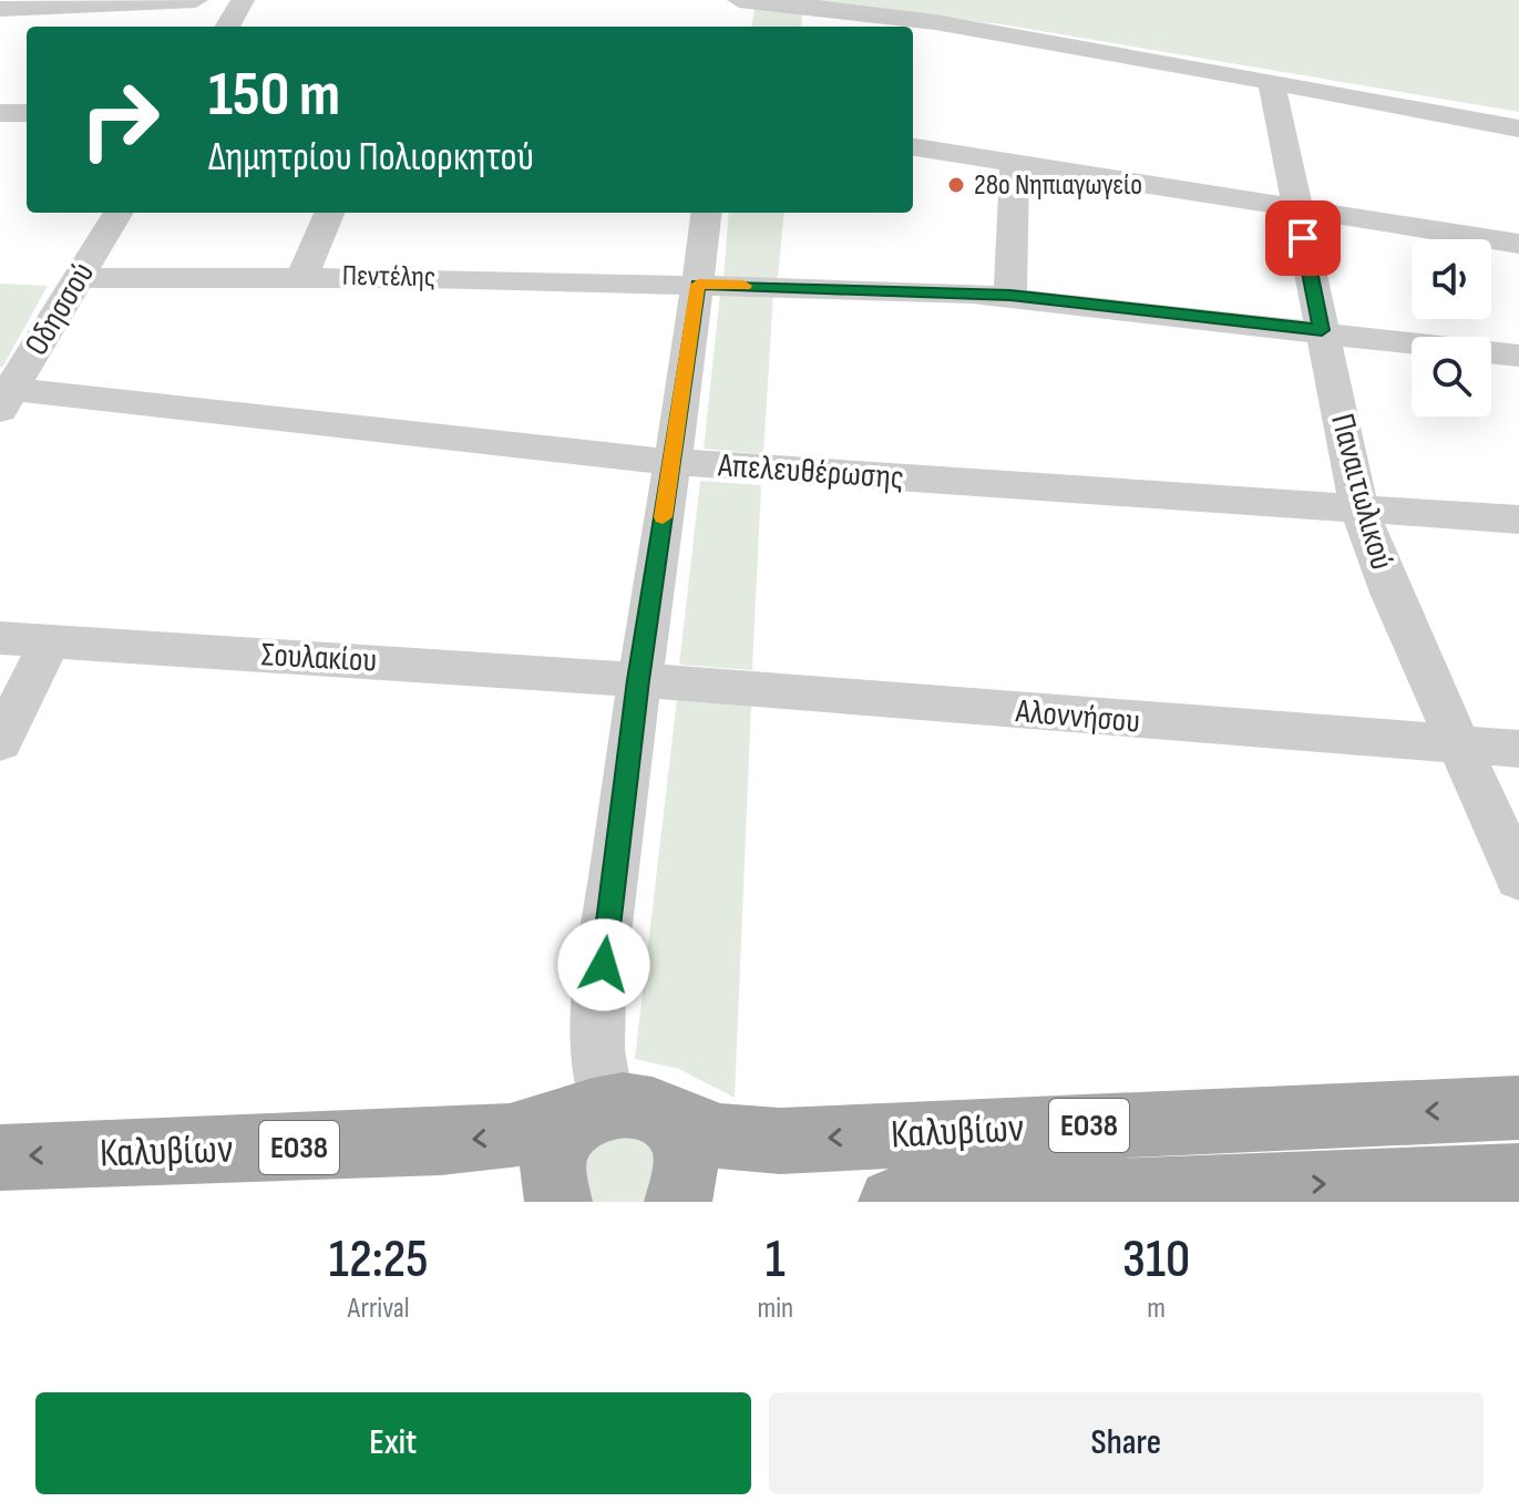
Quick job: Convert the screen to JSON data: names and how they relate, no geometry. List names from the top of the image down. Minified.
{"streets":{"main road":["ΕΟ38","Καλυβίων"],"street":["Πεντέλης","Οδησσού","Απελευθέρωσης","Παναιτωλικού","Σουλακίου","Αλοννήσου"]},"crossings":[["Πεντέλης","Οδησσού"],["Πεντέλης","Παναιτωλικού"],["Οδησσού","Απελευθέρωσης"],["Απελευθέρωσης","Παναιτωλικού"],["Παναιτωλικού","Αλοννήσου"],["Σουλακίου","Αλοννήσου"]],"places":["28ο Νηπιαγωγείο"],"page":{"turn":["150 m","Δημητρίου Πολιορκητού"],"eta":["12:25","Arrival","1","min","310","m"],"buttons":["Exit","Share"]}}
